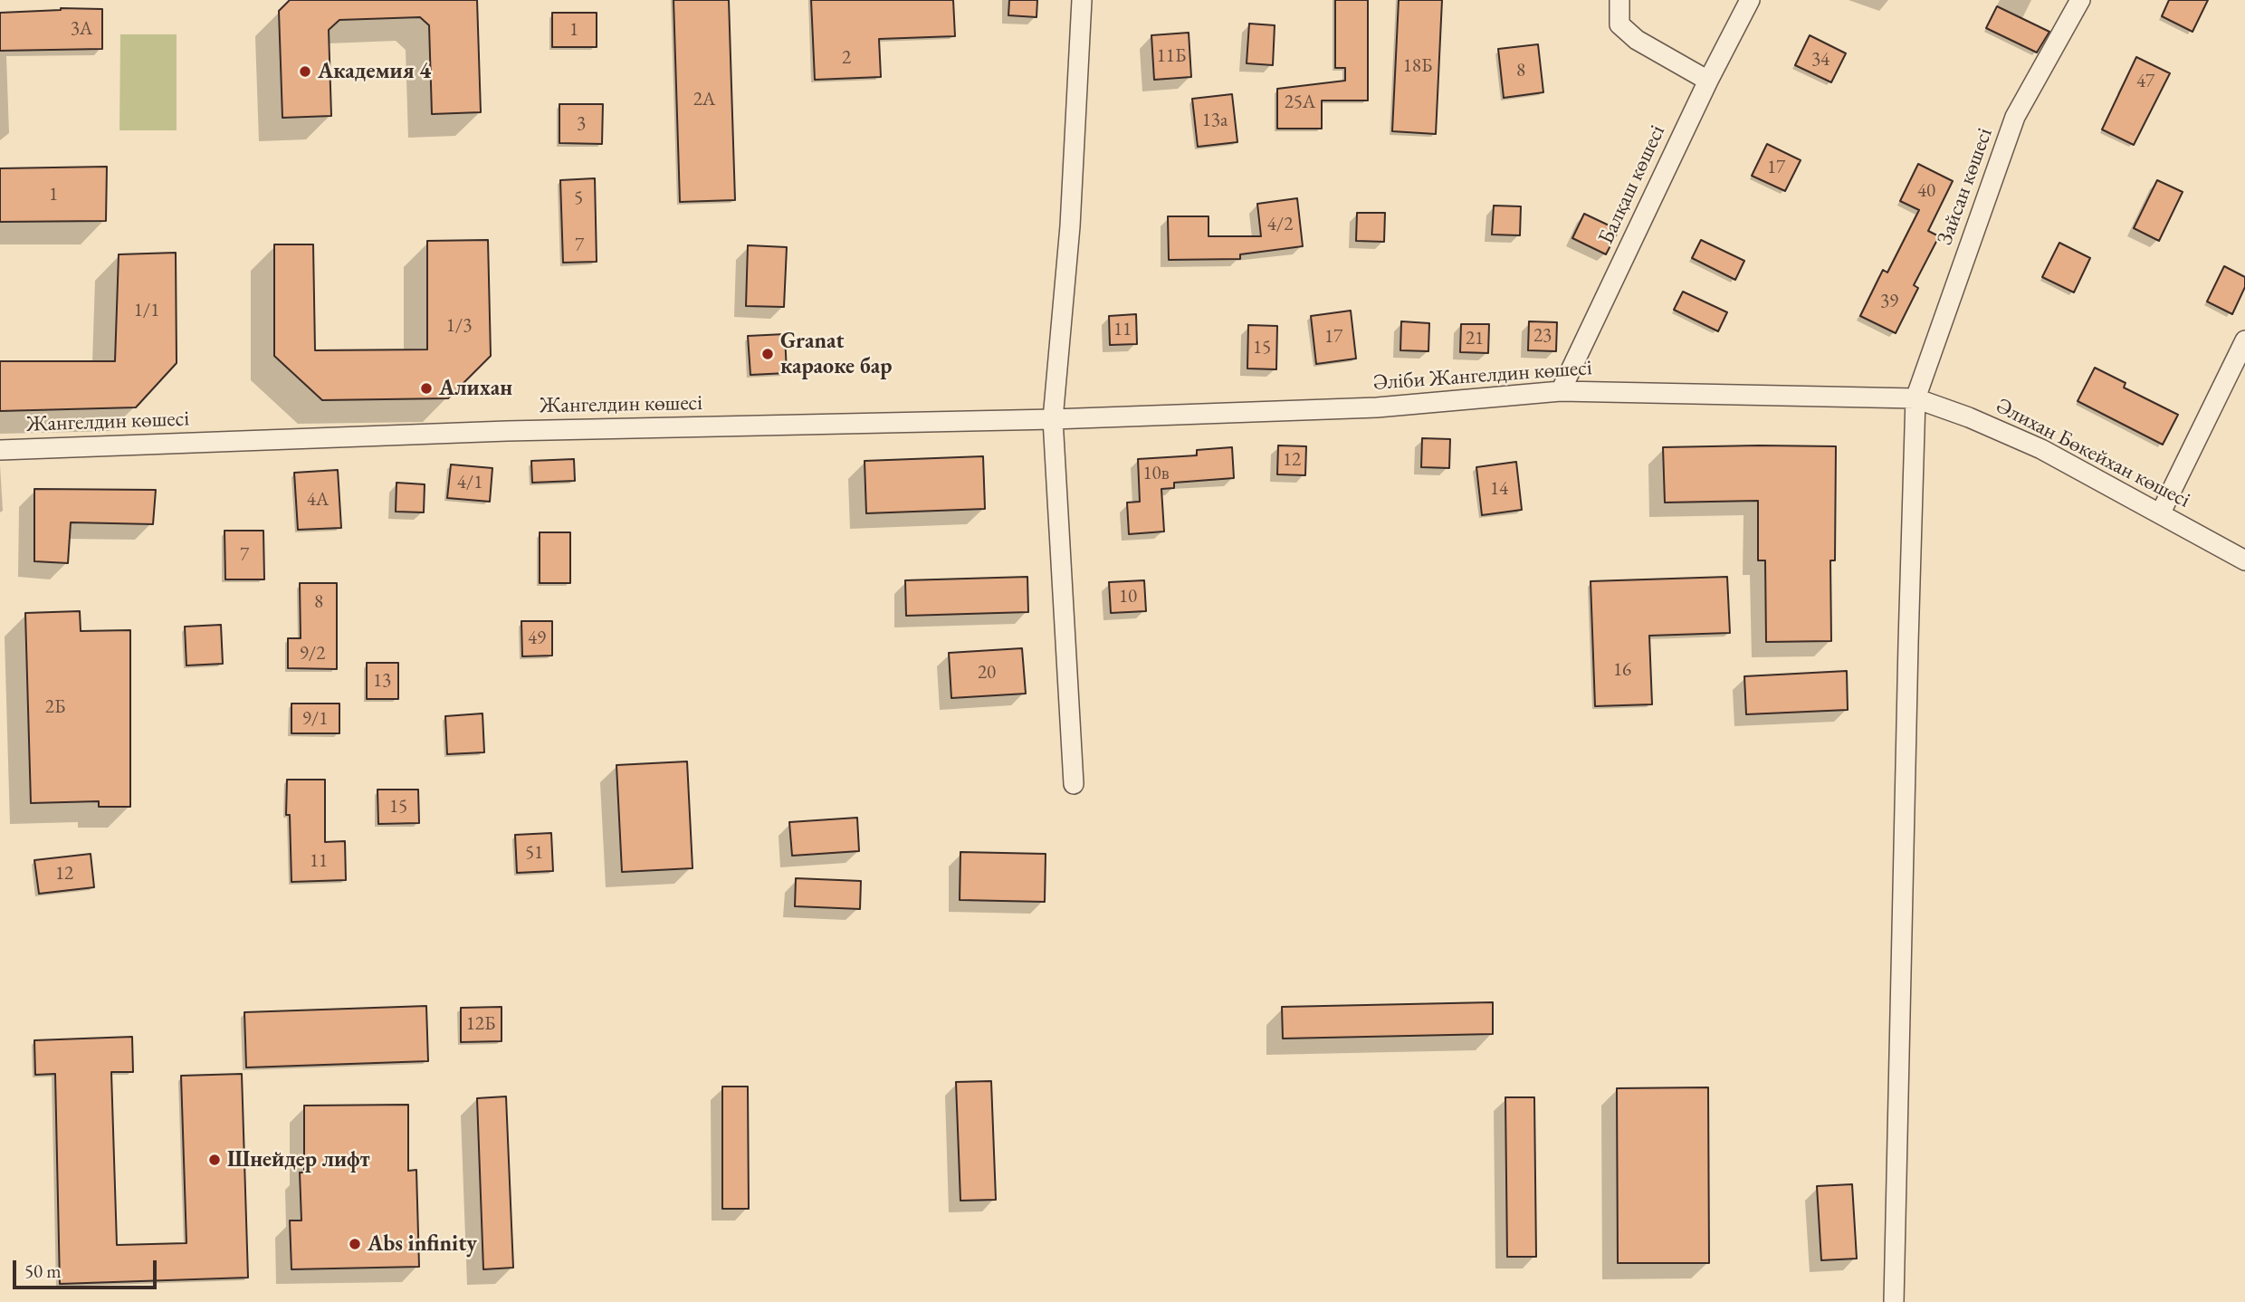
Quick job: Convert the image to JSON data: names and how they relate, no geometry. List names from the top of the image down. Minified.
{"streets":{"street":["Балқаш көшесі","Зайсан көшесі","Әліби Жангелдин көшесі","Жангелдин көшесі","Әлихан Бөкейхан көшесі"]},"crossings":[["Балқаш көшесі","Әліби Жангелдин көшесі"],["Зайсан көшесі","Әліби Жангелдин көшесі"],["Зайсан көшесі","Әлихан Бөкейхан көшесі"],["Әліби Жангелдин көшесі","Жангелдин көшесі"],["Әліби Жангелдин көшесі","Әлихан Бөкейхан көшесі"]],"places":["Академия 4","Granat караоке бар","Алихан","Шнейдер лифт","Abs infinity"],"house_numbers":["3А","1","11Б","2","34","18Б","8","47","2А","25А","13а","3","17","40","1","5","4/2","7","39","1/1","1/3","11","23","17","21","15","12","10в","4/1","14","4А","7","10","8","49","9/2","16","20","13","2Б","9/1","15","51","11","12","12Б"],"scale_bar":"50 m"}
